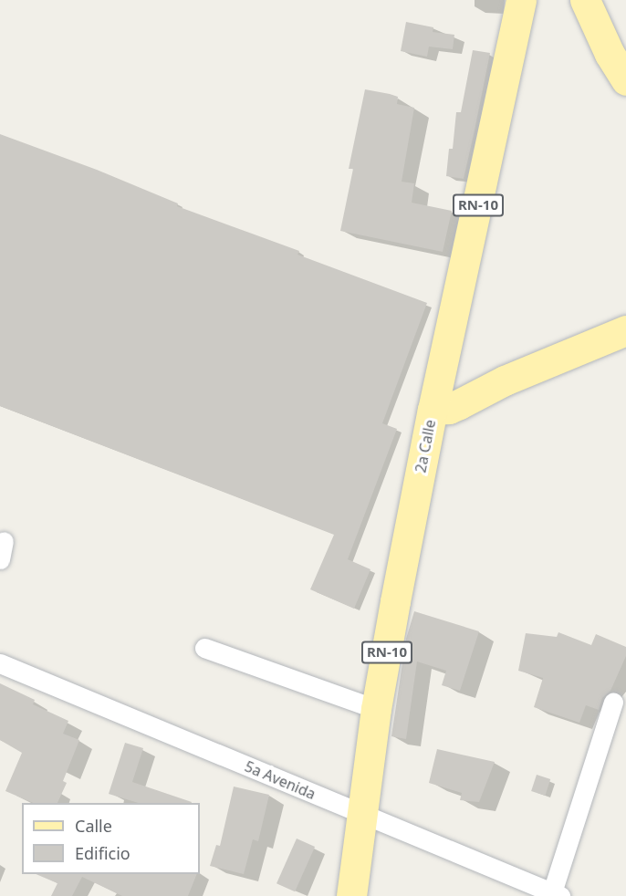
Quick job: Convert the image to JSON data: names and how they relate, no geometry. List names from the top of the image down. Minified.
{"streets":{"main road":["RN-10","2a Calle"],"street":["5a Avenida"]},"crossings":[["2a Calle","5a Avenida"]],"legend":["Calle","Edificio"]}
